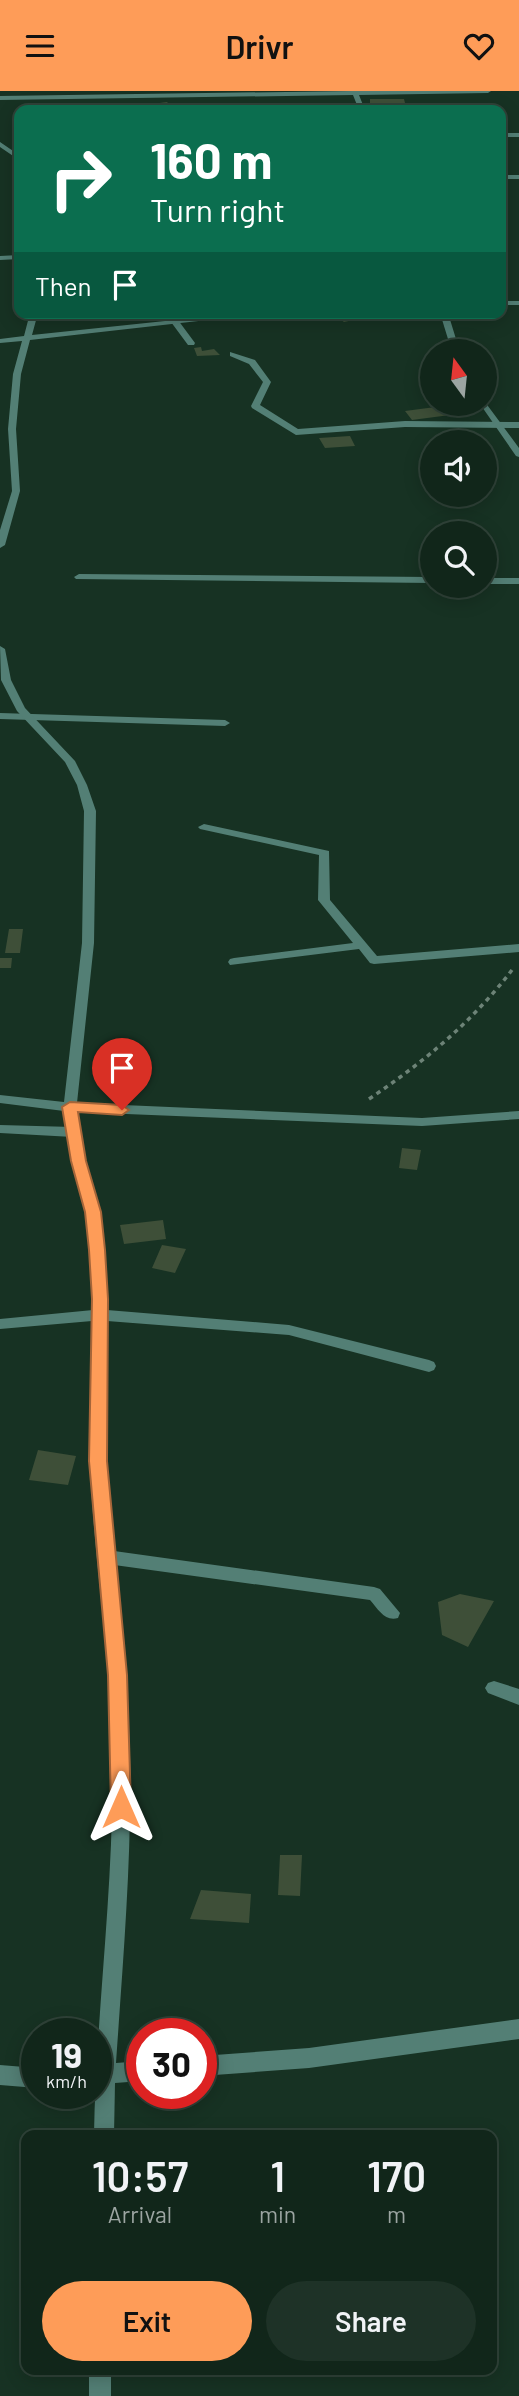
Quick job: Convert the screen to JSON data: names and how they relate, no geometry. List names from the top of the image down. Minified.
{"north":"top","page":{"header":"Drivr","turn":["160 m","Turn right"],"then":"Then","speed":"19 km/h","limit":"30","eta":["10:57","Arrival","1","min","170","m"],"buttons":["Exit","Share"]}}
